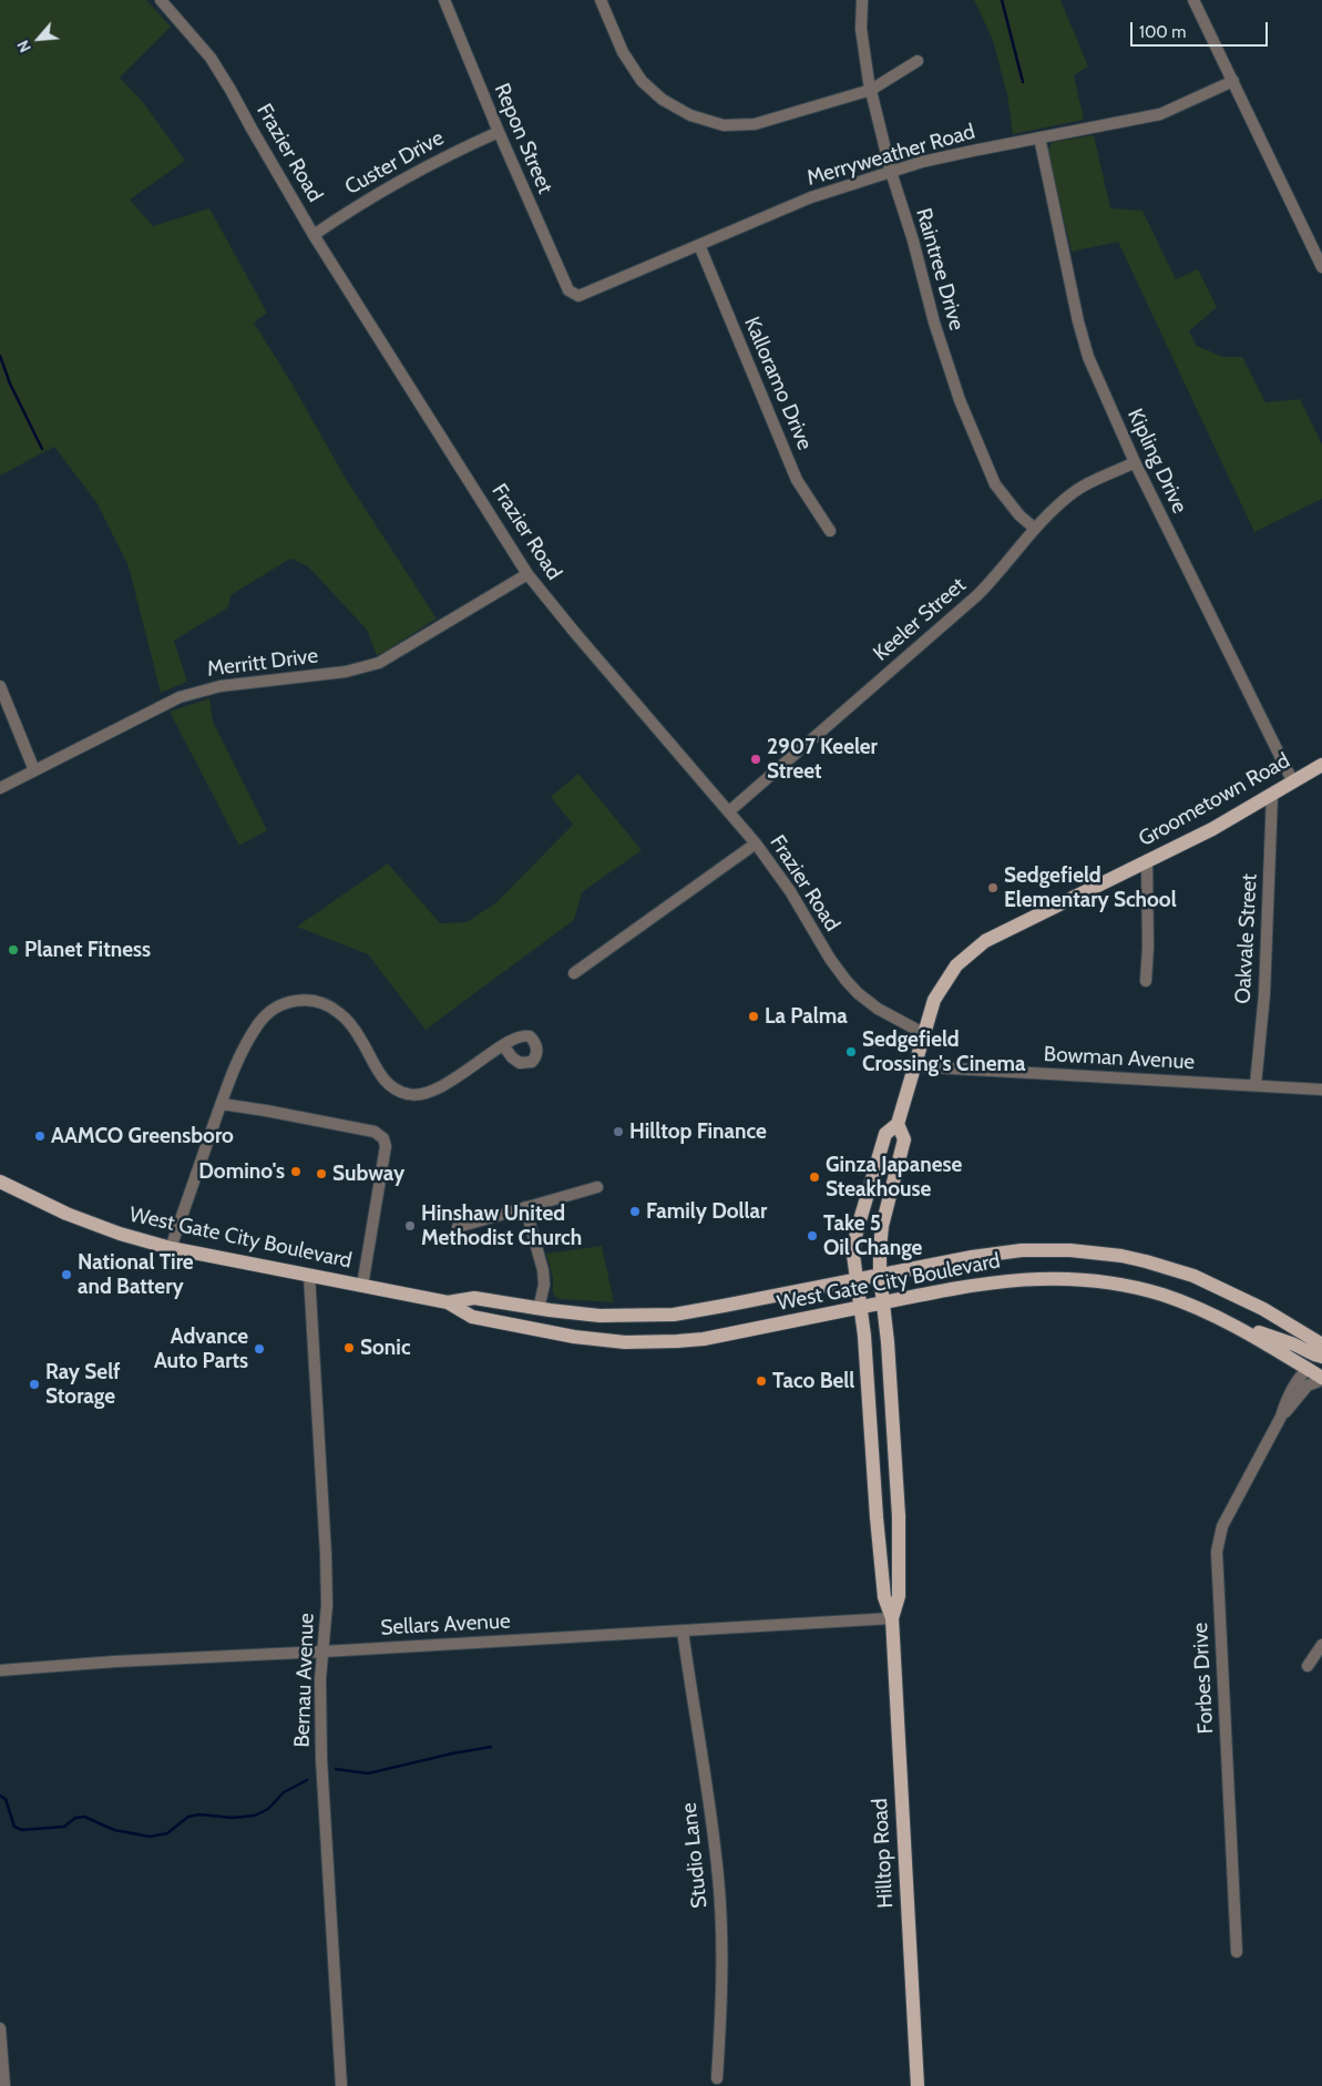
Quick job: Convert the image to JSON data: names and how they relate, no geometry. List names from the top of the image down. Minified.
{"streets":{"main road":["Groometown Road","West Gate City Boulevard","Hilltop Road"],"street":["Repon Street","Frazier Road","Merryweather Road","Custer Drive","Raintree Drive","Kalloramo Drive","Kipling Drive","Keeler Street","Merritt Drive","Oakvale Street","Bowman Avenue","Sellars Avenue","Forbes Drive","Bernau Avenue","Studio Lane"]},"crossings":[["Repon Street","Merryweather Road"],["Repon Street","Custer Drive"],["Frazier Road","Custer Drive"],["Frazier Road","Keeler Street"],["Frazier Road","Merritt Drive"],["Frazier Road","Groometown Road"],["Merryweather Road","Raintree Drive"],["Merryweather Road","Kalloramo Drive"],["Merryweather Road","Kipling Drive"],["Raintree Drive","Keeler Street"],["Kipling Drive","Keeler Street"],["Kipling Drive","Groometown Road"],["Groometown Road","Oakvale Street"],["Groometown Road","Bowman Avenue"],["Groometown Road","West Gate City Boulevard"],["Groometown Road","Hilltop Road"],["Oakvale Street","Bowman Avenue"],["West Gate City Boulevard","Forbes Drive"],["West Gate City Boulevard","Bernau Avenue"],["West Gate City Boulevard","Hilltop Road"],["Sellars Avenue","Bernau Avenue"],["Sellars Avenue","Hilltop Road"],["Sellars Avenue","Studio Lane"]],"places":["2907 Keeler Street","Sedgefield Elementary School","Planet Fitness","La Palma","Sedgefield Crossing's Cinema","Hilltop Finance","AAMCO Greensboro","Domino's","Subway","Ginza Japanese Steakhouse","Family Dollar","Hinshaw United Methodist Church","Take 5 Oil Change","National Tire and Battery","Sonic","Advance Auto Parts","Taco Bell","Ray Self Storage"],"scale_bar":"100 m","north":"bottom left"}
